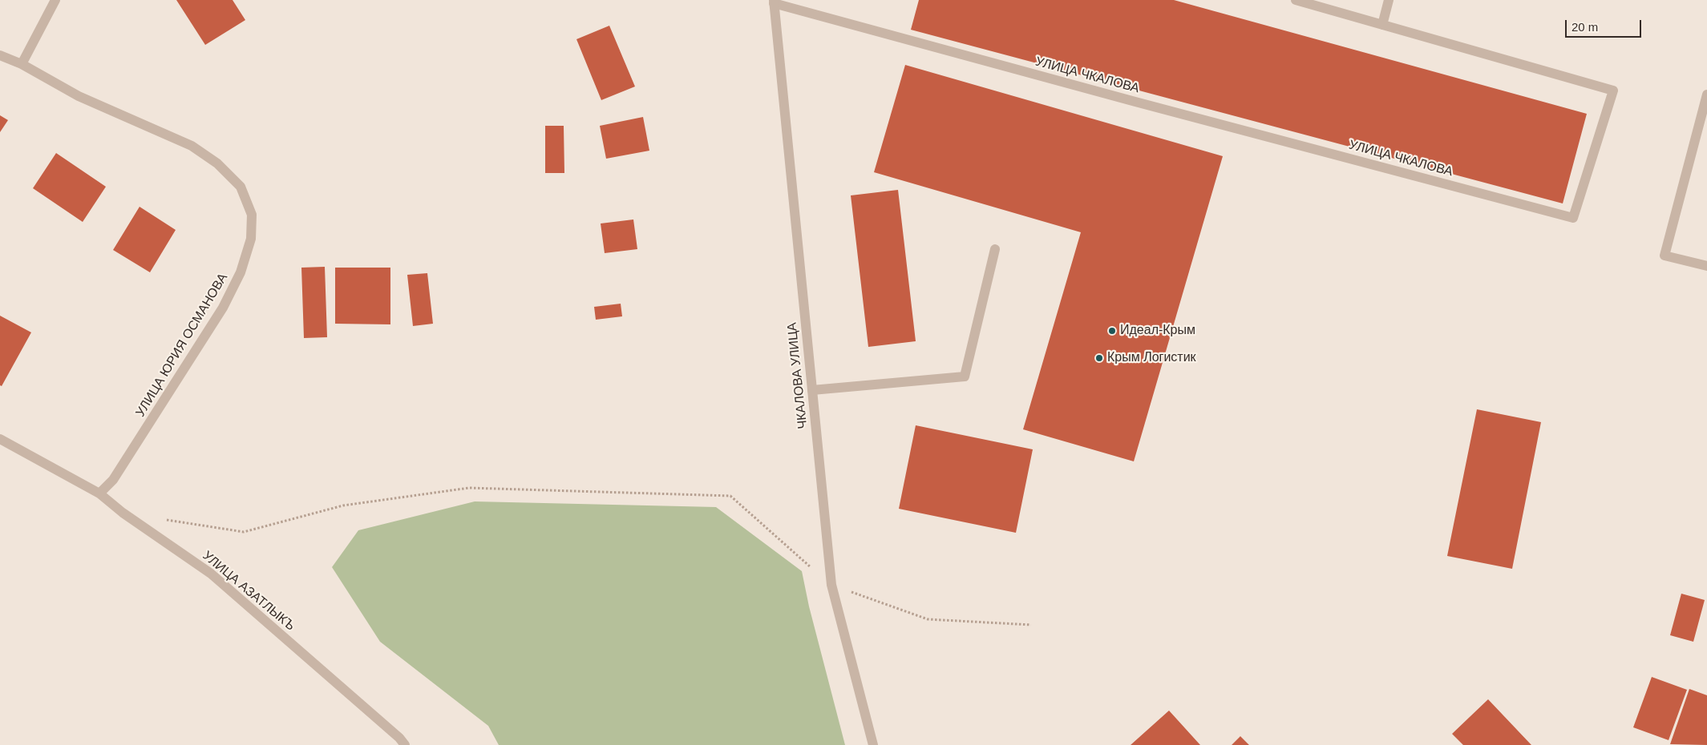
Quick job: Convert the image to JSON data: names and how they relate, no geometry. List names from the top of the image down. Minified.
{"streets":{"street":["УЛИЦА ЧКАЛОВА","УЛИЦА ЮРИЯ ОСМАНОВА","ЧКАЛОВА УЛИЦА","УЛИЦА АЗАТЛЫКЪ"]},"crossings":[["УЛИЦА ЧКАЛОВА","ЧКАЛОВА УЛИЦА"],["УЛИЦА ЮРИЯ ОСМАНОВА","УЛИЦА АЗАТЛЫКЪ"]],"places":["Идеал-Крым","Крым Логистик"],"scale_bar":"20 m"}
